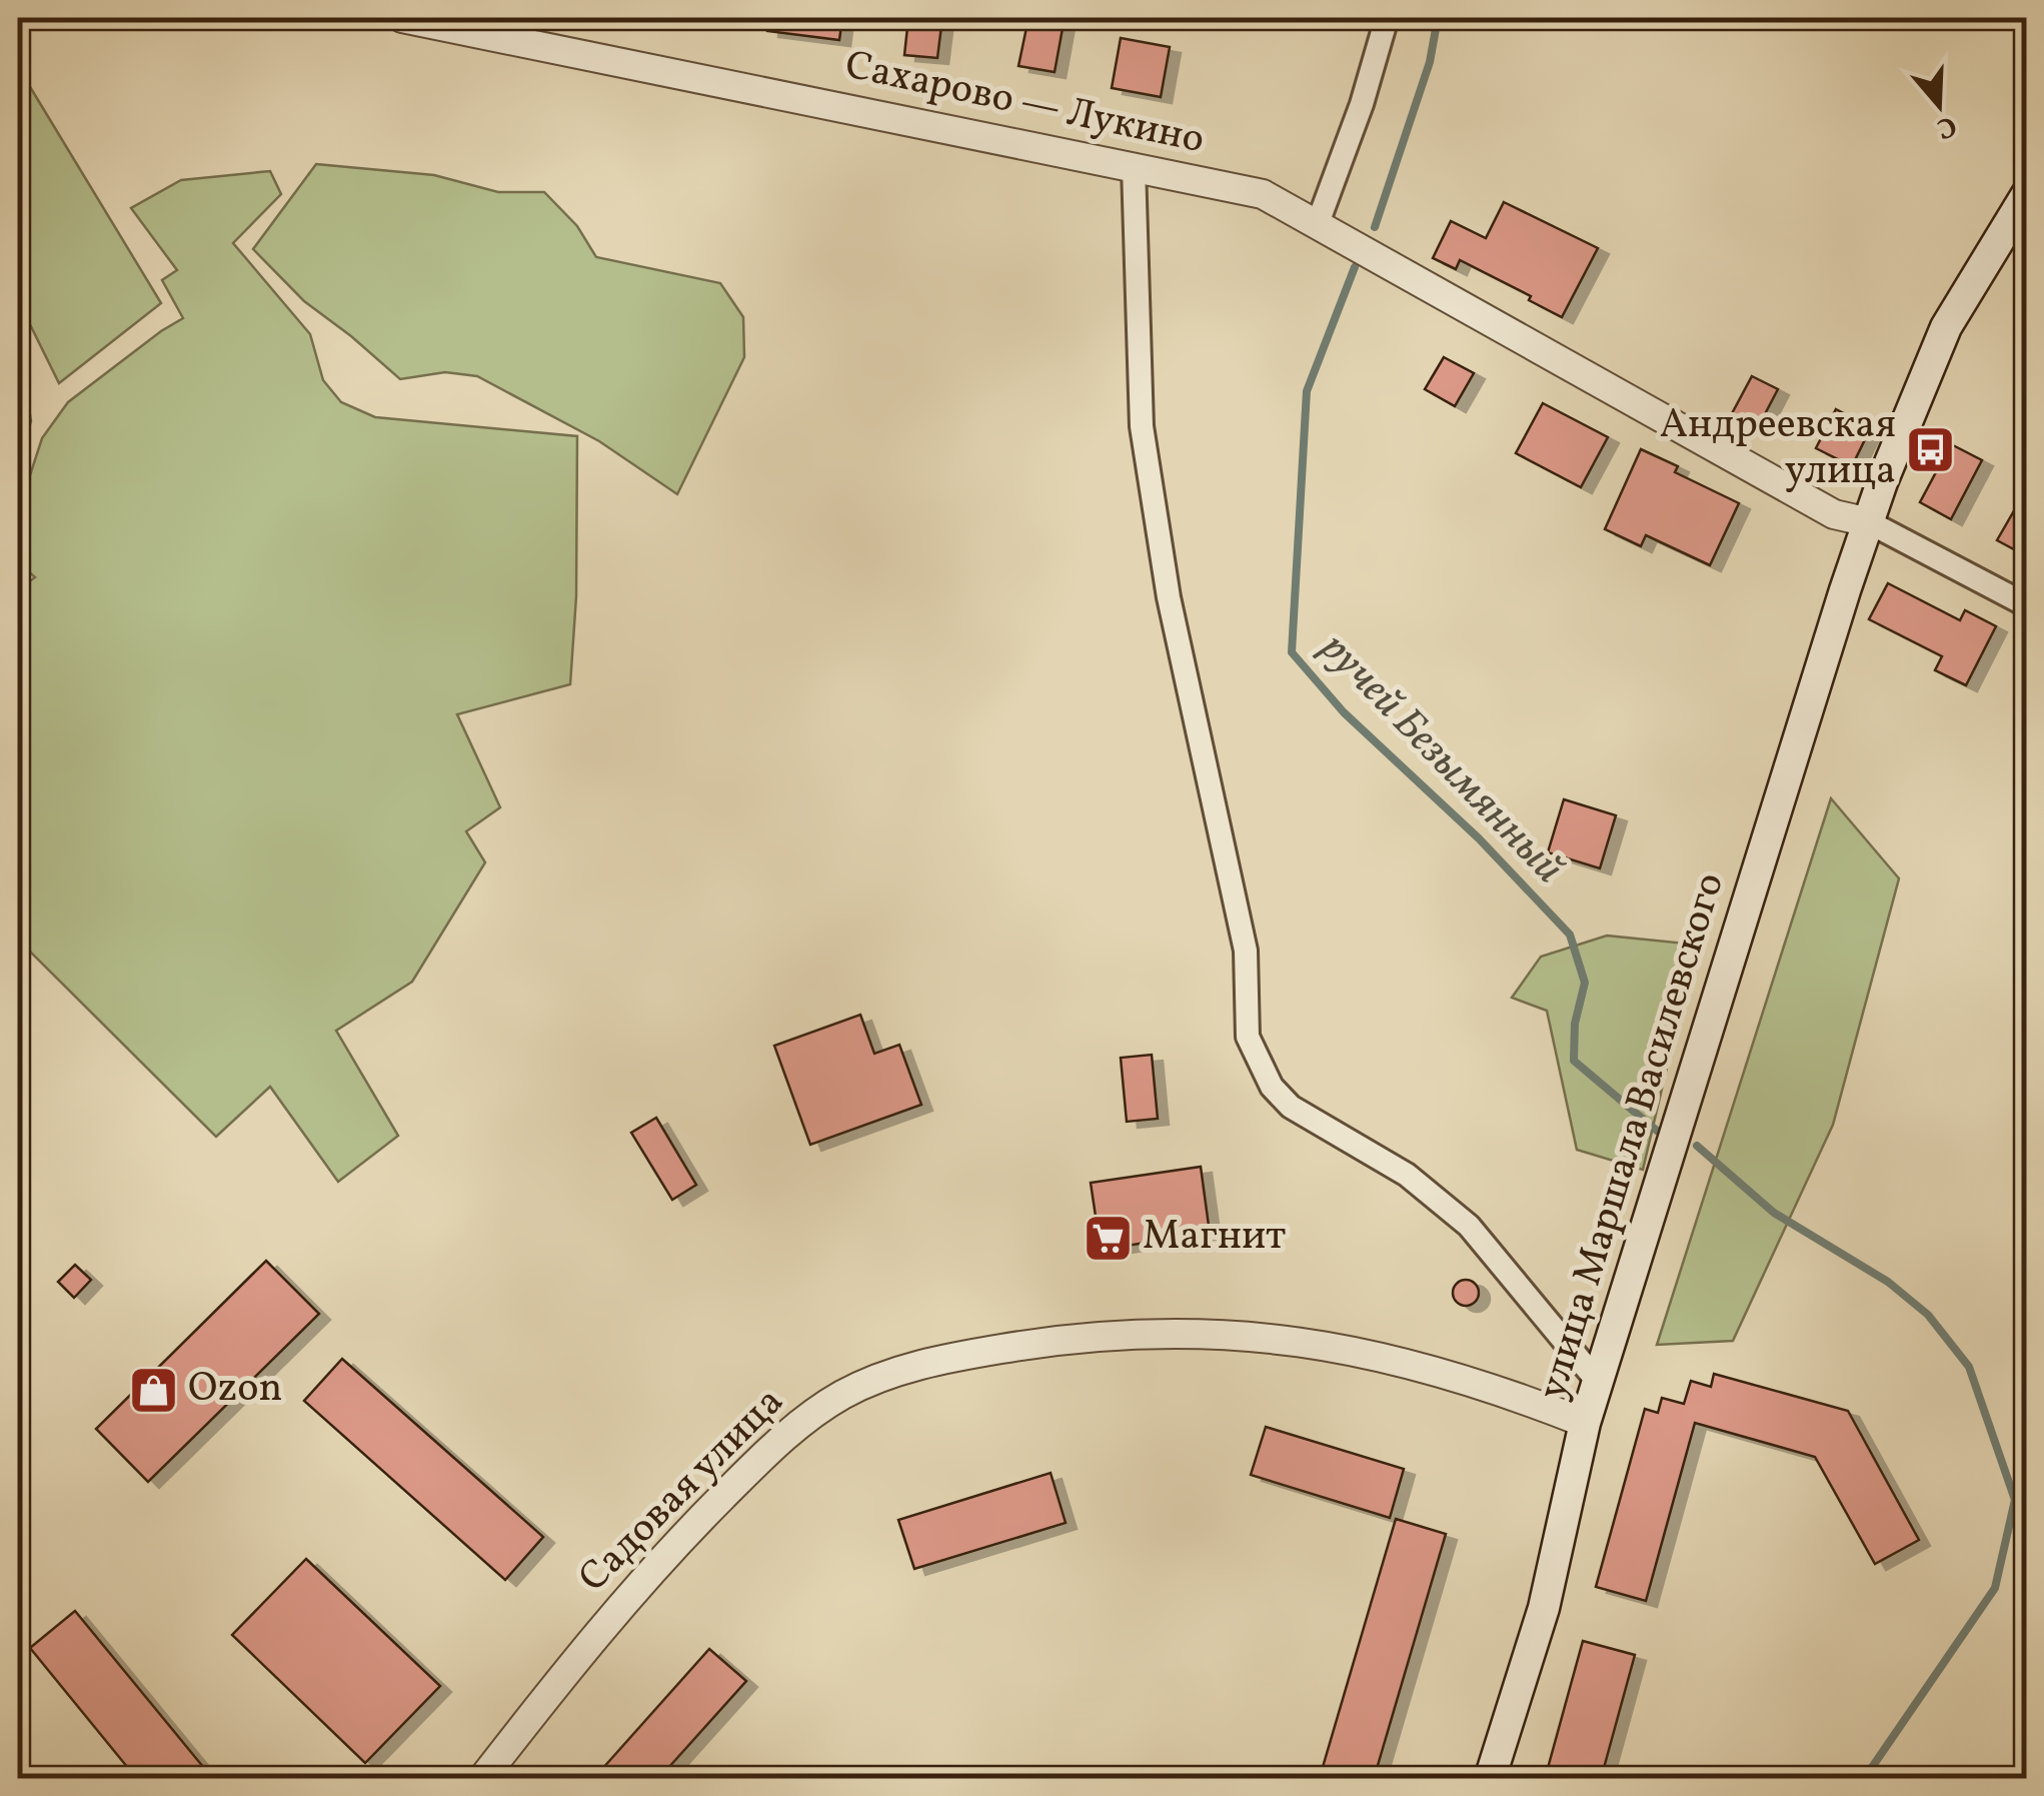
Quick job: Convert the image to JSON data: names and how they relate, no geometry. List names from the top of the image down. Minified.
{"streets":{"main road":["улица Маршала Василевского"],"street":["Сахарово — Лукино","Садовая улица"]},"crossings":[["Сахарово — Лукино","улица Маршала Василевского"],["улица Маршала Василевского","Садовая улица"]],"water":["ручей Безымянный"],"places":{"bus stop":["Андреевская улица"],"supermarket":["Магнит"],"shop":["Ozon"]},"north":"bottom"}
